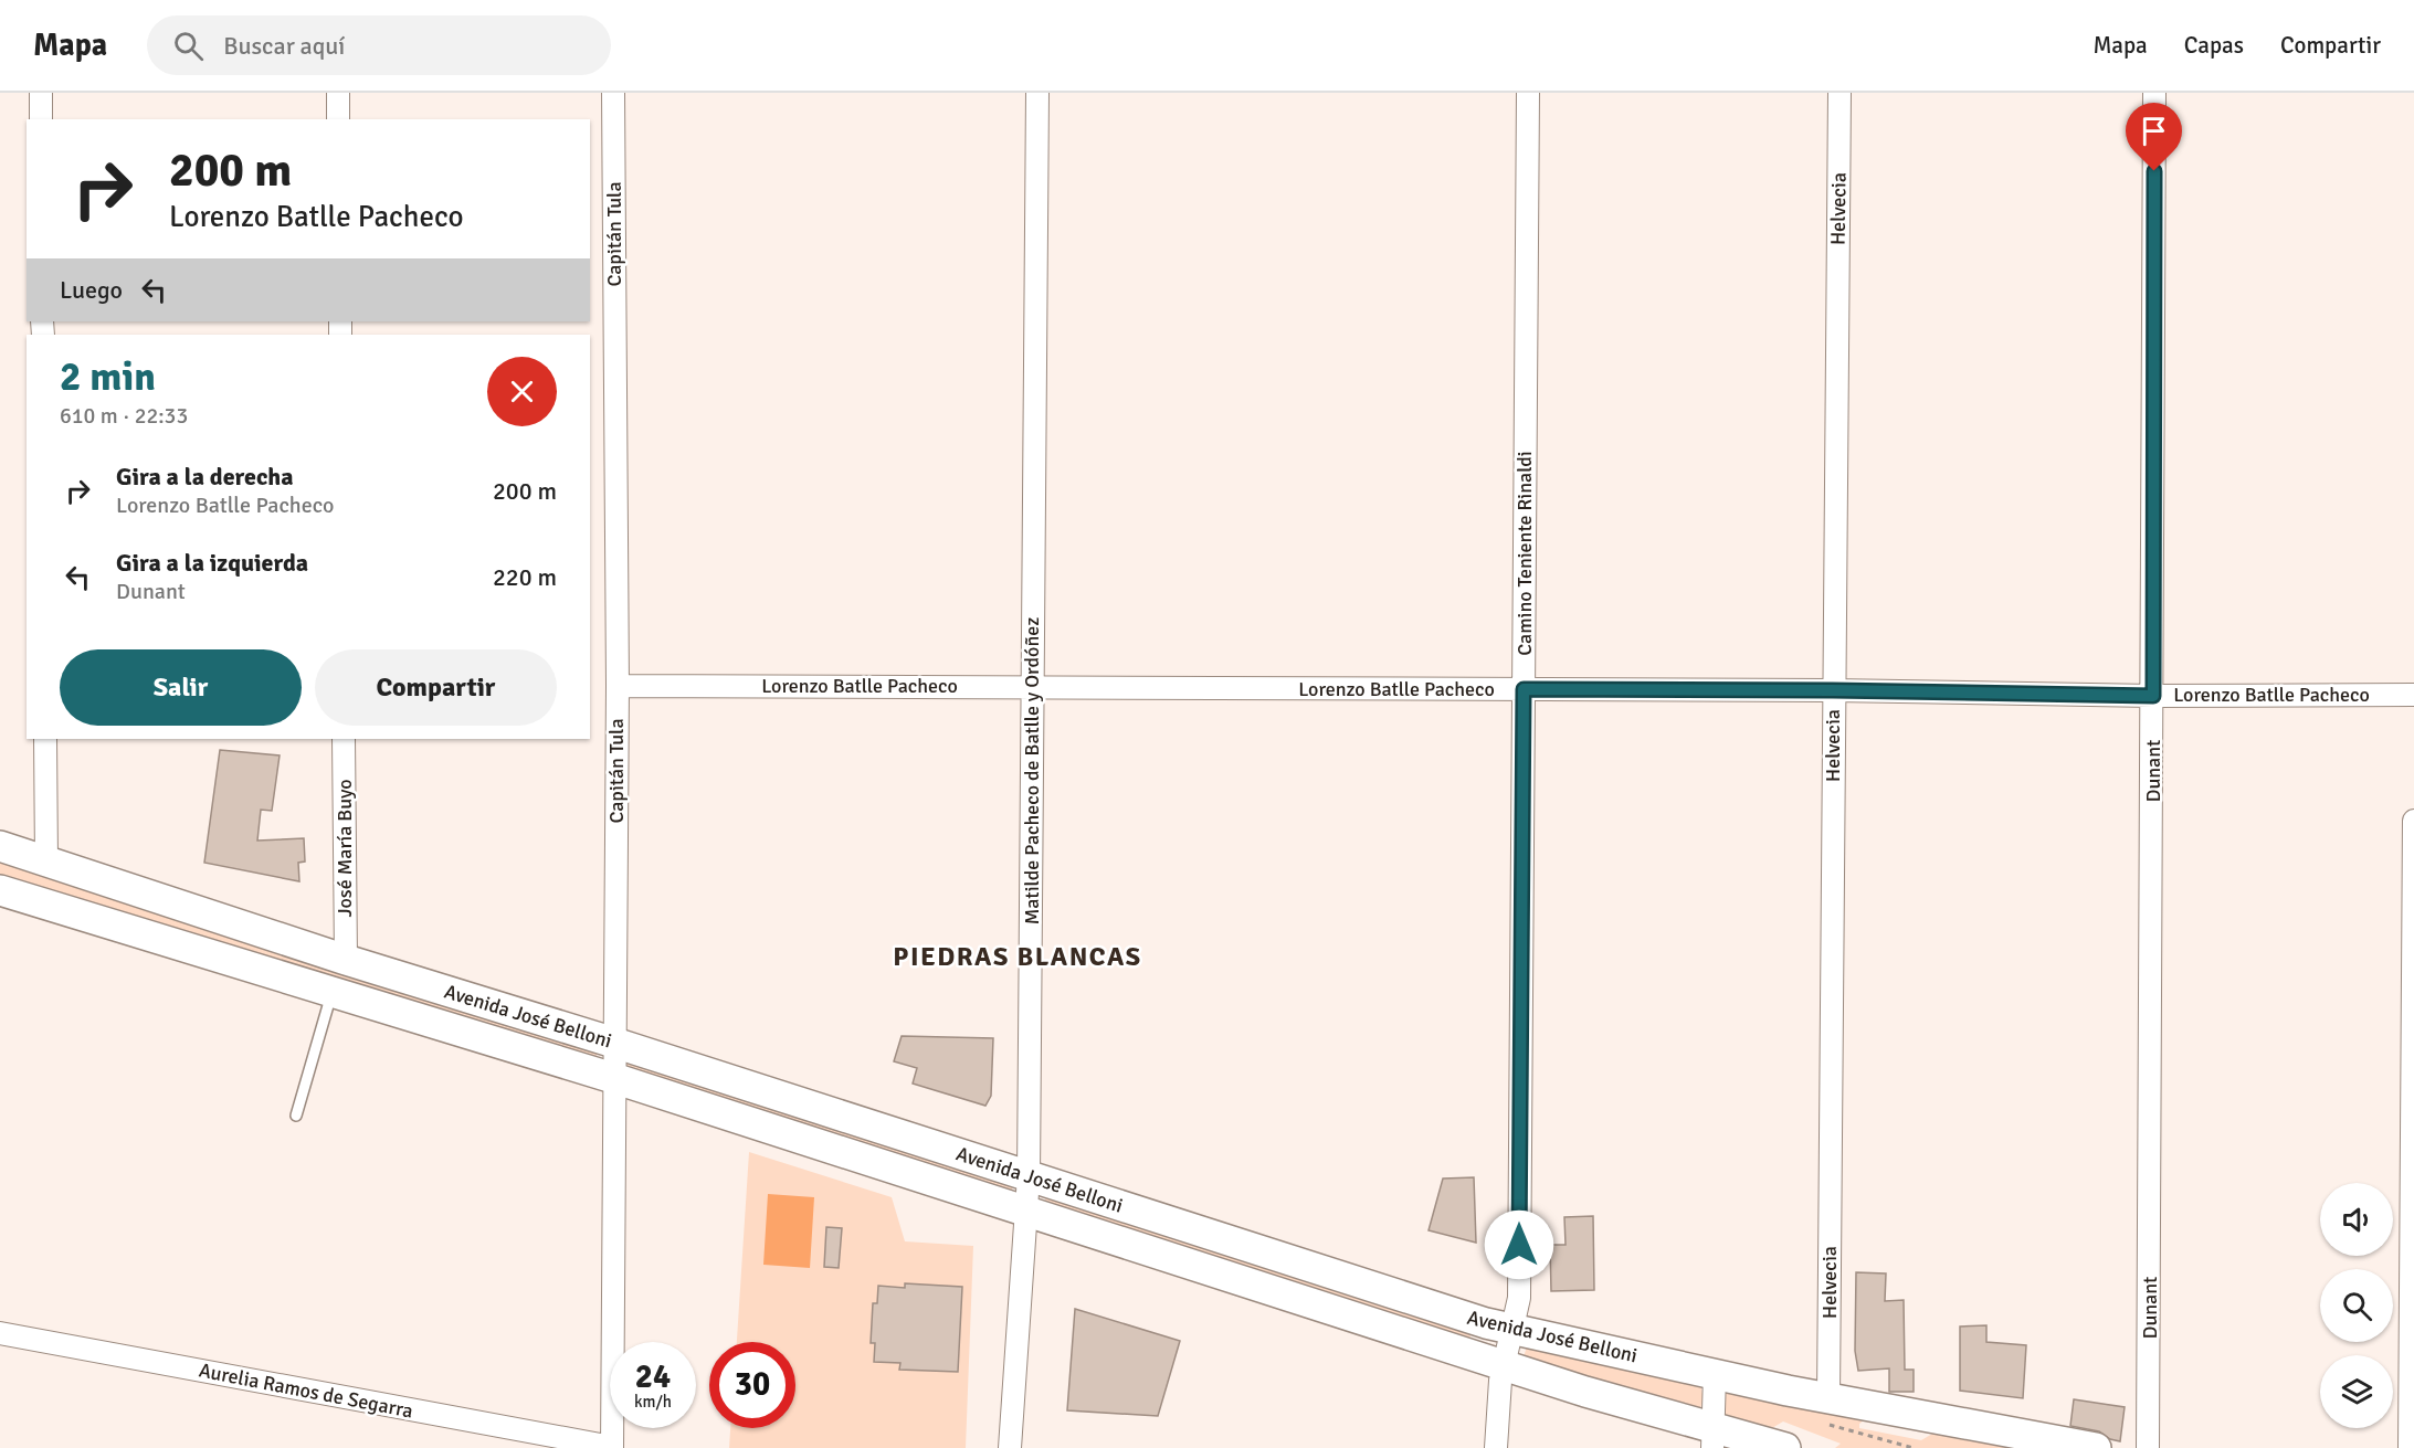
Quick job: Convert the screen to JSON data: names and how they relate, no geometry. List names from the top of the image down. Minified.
{"streets":{"main road":["Avenida José Belloni"],"street":["Helvecia","Capitán Tula","Camino Teniente Rinaldi","Lorenzo Batlle Pacheco","Matilde Pacheco de Batlle y Ordóñez","Dunant","José María Buyo","Aurelia Ramos de Segarra"]},"crossings":[["Helvecia","Lorenzo Batlle Pacheco"],["Helvecia","Avenida José Belloni"],["Capitán Tula","Lorenzo Batlle Pacheco"],["Capitán Tula","Avenida José Belloni"],["Capitán Tula","Aurelia Ramos de Segarra"],["Camino Teniente Rinaldi","Lorenzo Batlle Pacheco"],["Camino Teniente Rinaldi","Avenida José Belloni"],["Lorenzo Batlle Pacheco","Matilde Pacheco de Batlle y Ordóñez"],["Lorenzo Batlle Pacheco","Dunant"],["Matilde Pacheco de Batlle y Ordóñez","Avenida José Belloni"],["José María Buyo","Avenida José Belloni"]],"districts":["PIEDRAS BLANCAS"],"page":{"header":"Mapa","search":"Buscar aquí","nav":["Mapa","Capas","Compartir"],"turn":["200 m","Lorenzo Batlle Pacheco"],"then":"Luego","heading":["2 min","610 m · 22:33"],"list":[{"name":"Gira a la derecha","note":"Lorenzo Batlle Pacheco","value":"200 m"},{"name":"Gira a la izquierda","note":"Dunant","value":"220 m"}],"buttons":["Salir","Compartir"],"speed":"24 km/h","limit":"30"}}
